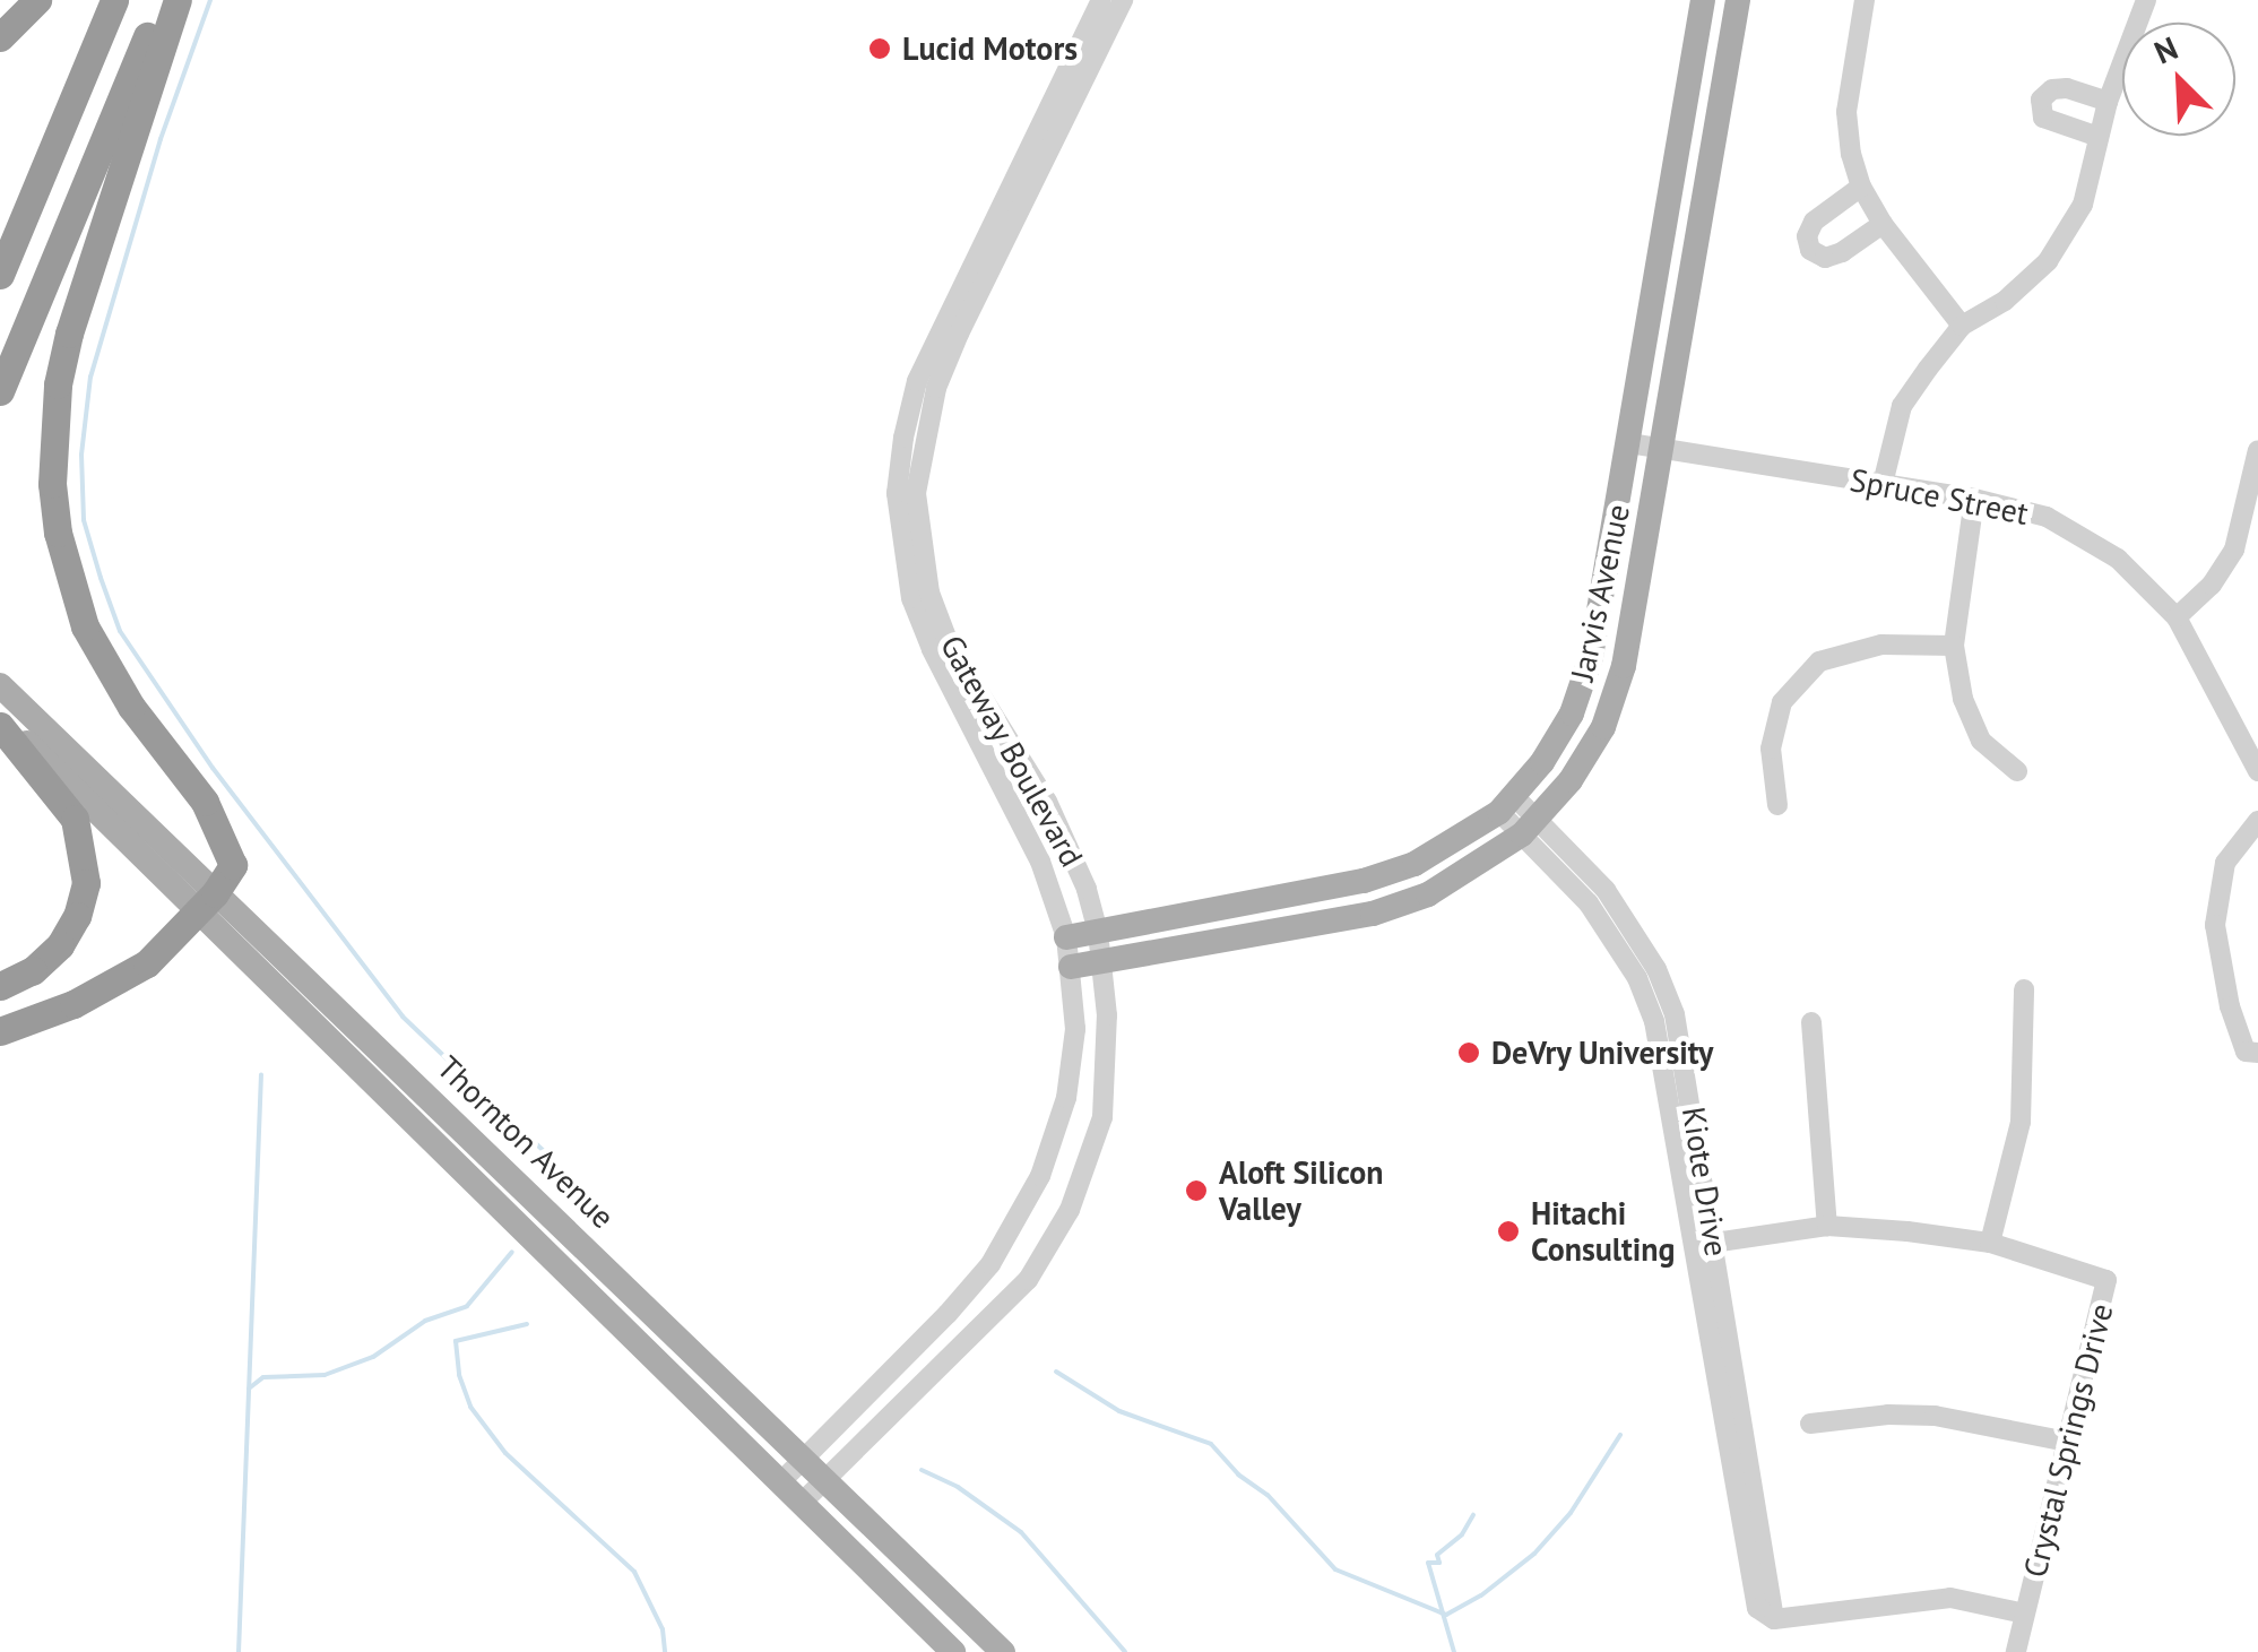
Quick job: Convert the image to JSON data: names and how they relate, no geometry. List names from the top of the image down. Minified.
{"streets":{"main road":["Jarvis Avenue","Thornton Avenue"],"street":["Spruce Street","Gateway Boulevard","Kiote Drive","Crystal Springs Drive"]},"crossings":[["Spruce Street","Jarvis Avenue"],["Jarvis Avenue","Gateway Boulevard"],["Jarvis Avenue","Kiote Drive"],["Gateway Boulevard","Thornton Avenue"],["Kiote Drive","Crystal Springs Drive"]],"places":["Lucid Motors","DeVry University","Aloft Silicon Valley","Hitachi Consulting"],"north":"top left"}
